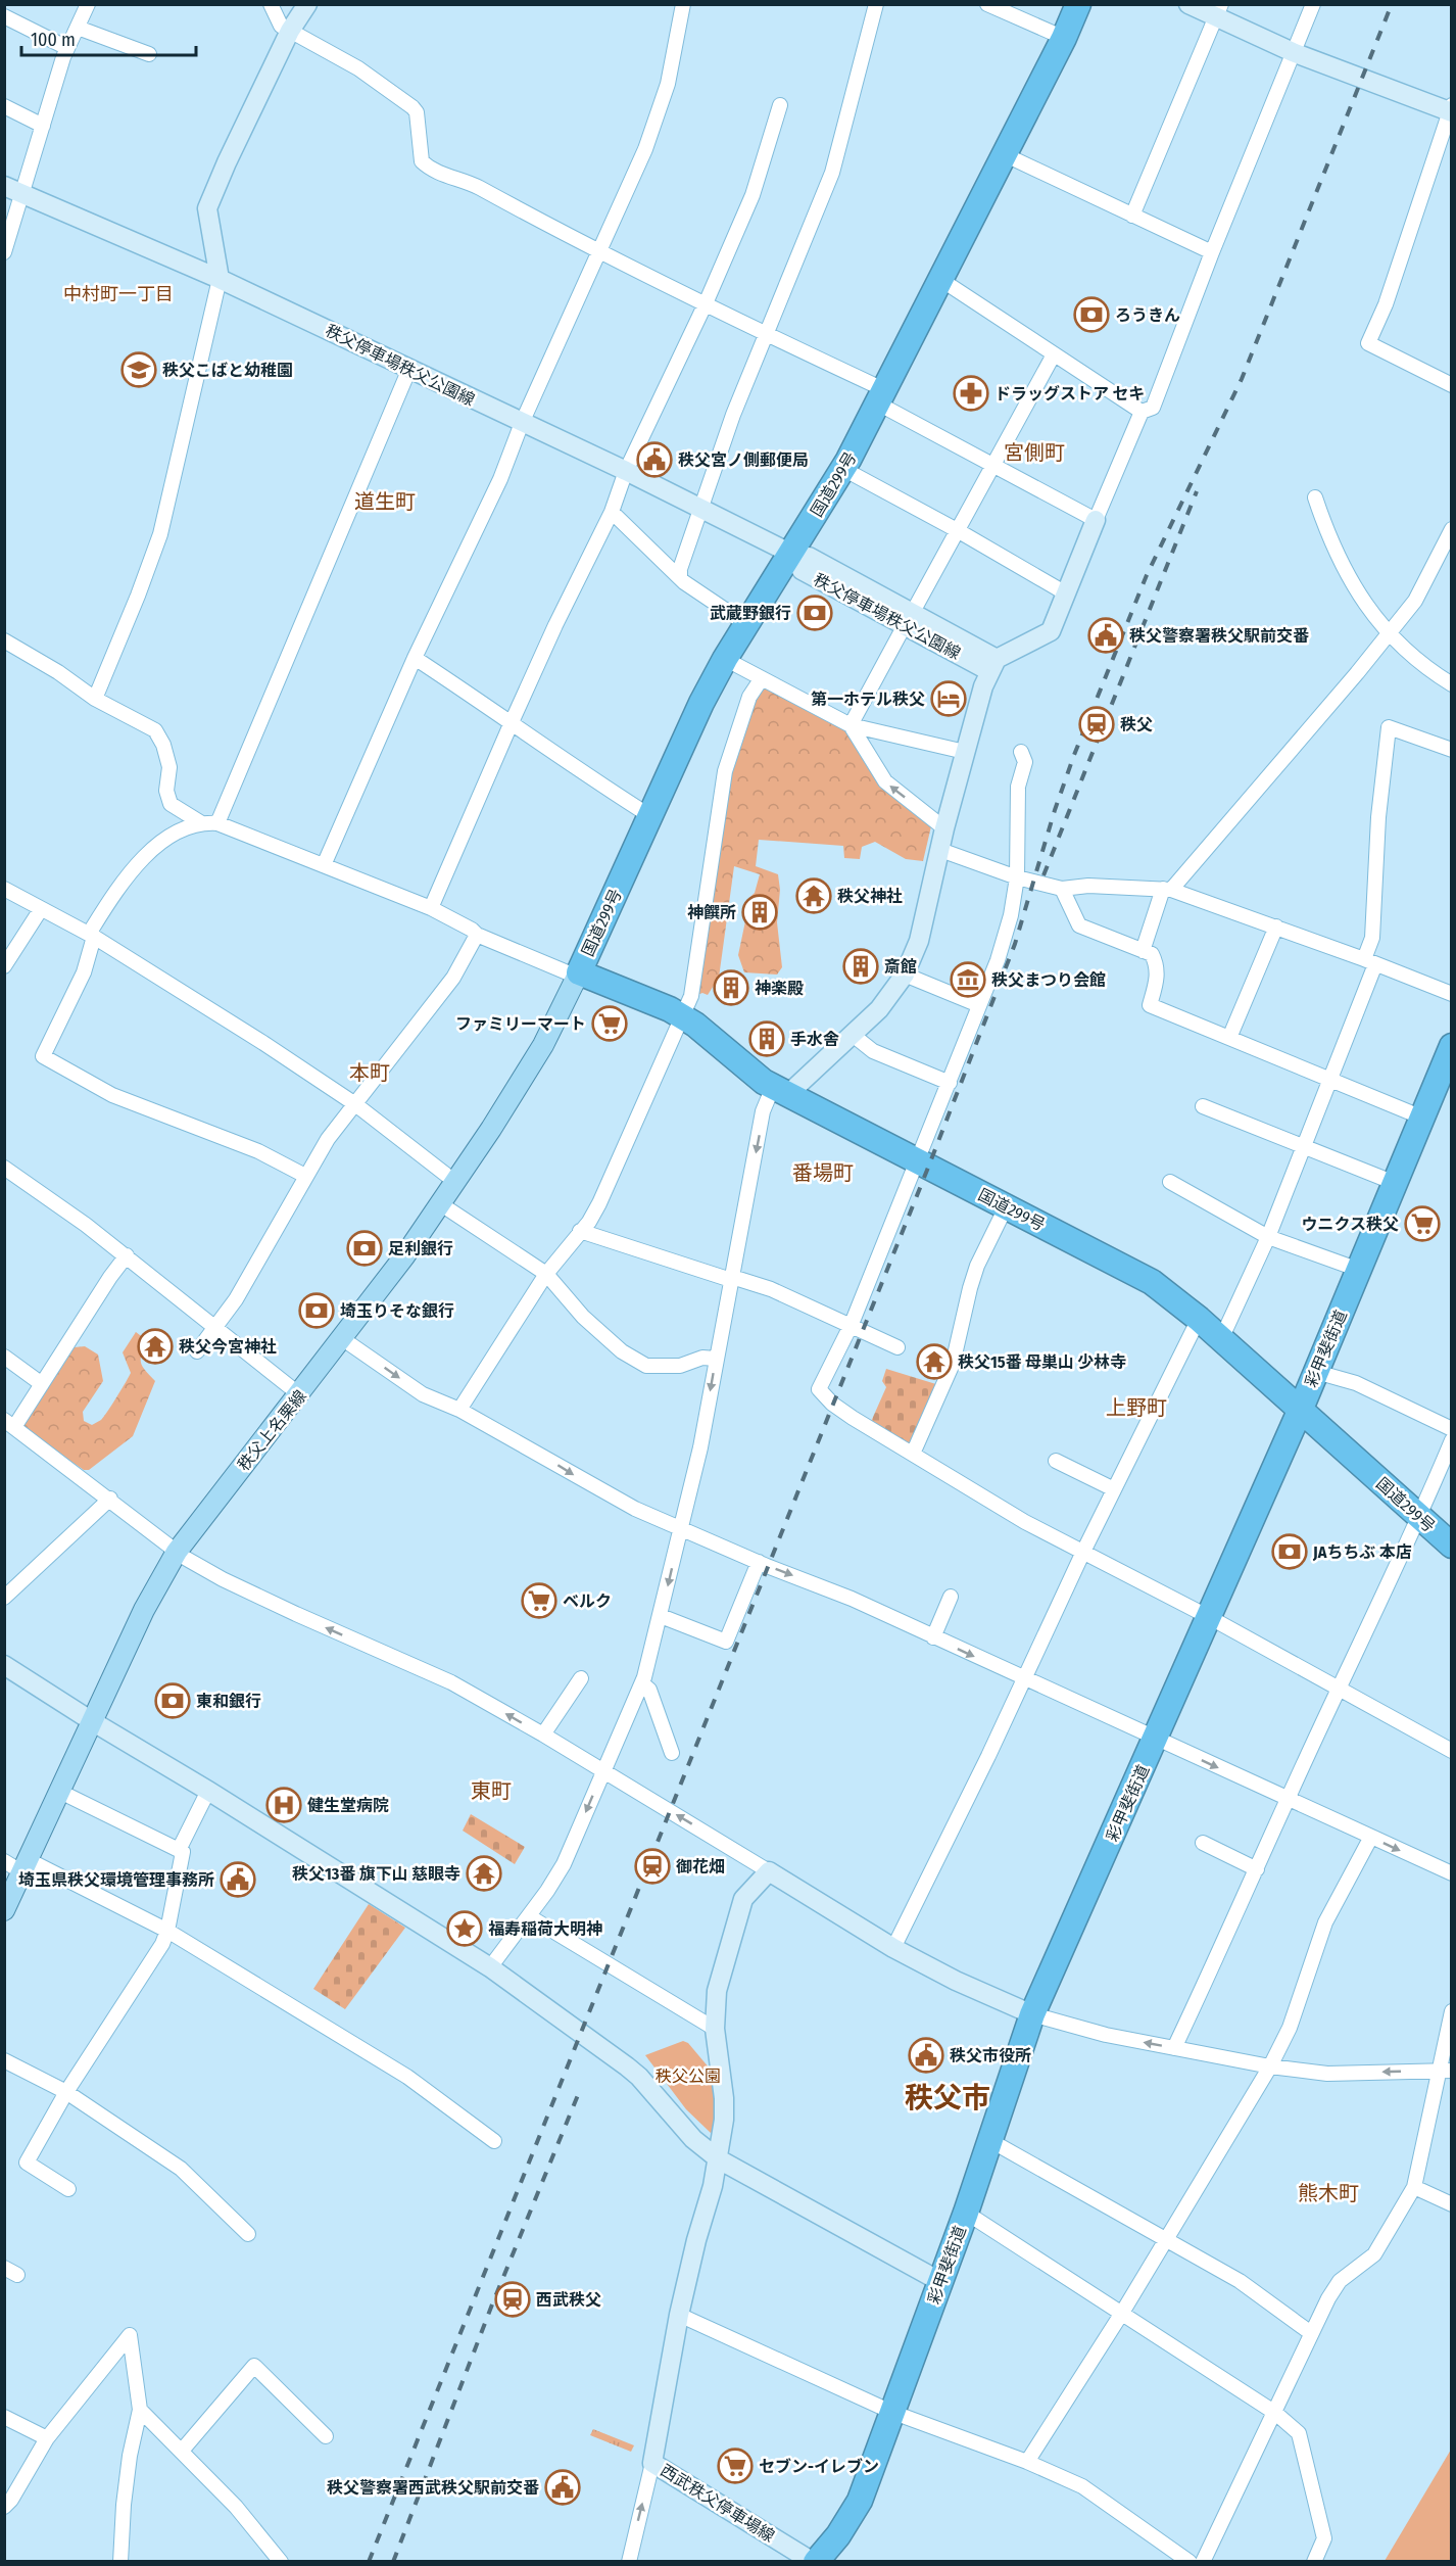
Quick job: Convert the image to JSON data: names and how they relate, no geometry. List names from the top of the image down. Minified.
{"streets":{"highway":["国道299号","彩甲斐街道"],"main road":["秩父上名栗線"],"street":["秩父停車場秩父公園線","西武秩父停車場線"]},"crossings":[["秩父停車場秩父公園線","国道299号"],["国道299号","彩甲斐街道"],["国道299号","秩父上名栗線"],["彩甲斐街道","西武秩父停車場線"]],"districts":["中村町一丁目","宮側町","道生町","本町","番場町","上野町","東町","秩父市","熊木町"],"parks":["秩父公園"],"places":{"bank":["ろうきん","武蔵野銀行","足利銀行","埼玉りそな銀行","JAちちぶ 本店","東和銀行"],"school or university":["秩父こばと幼稚園"],"pharmacy":["ドラッグストア セキ"],"public building":["秩父宮ノ側郵便局","秩父警察署秩父駅前交番","埼玉県秩父環境管理事務所","秩父市役所","秩父警察署西武秩父駅前交番"],"hotel":["第一ホテル秩父"],"station":["秩父","御花畑","西武秩父"],"temple":["秩父神社","秩父今宮神社","秩父15番 母巣山 少林寺","秩父13番 旗下山 慈眼寺"],"building":["神饌所","斎館","神楽殿","手水舎"],"museum":["秩父まつり会館"],"supermarket":["ファミリーマート","ウニクス秩父","ベルク","セブン-イレブン"],"hospital":["健生堂病院"],"place":["福寿稲荷大明神"]},"scale_bar":"100 m"}
